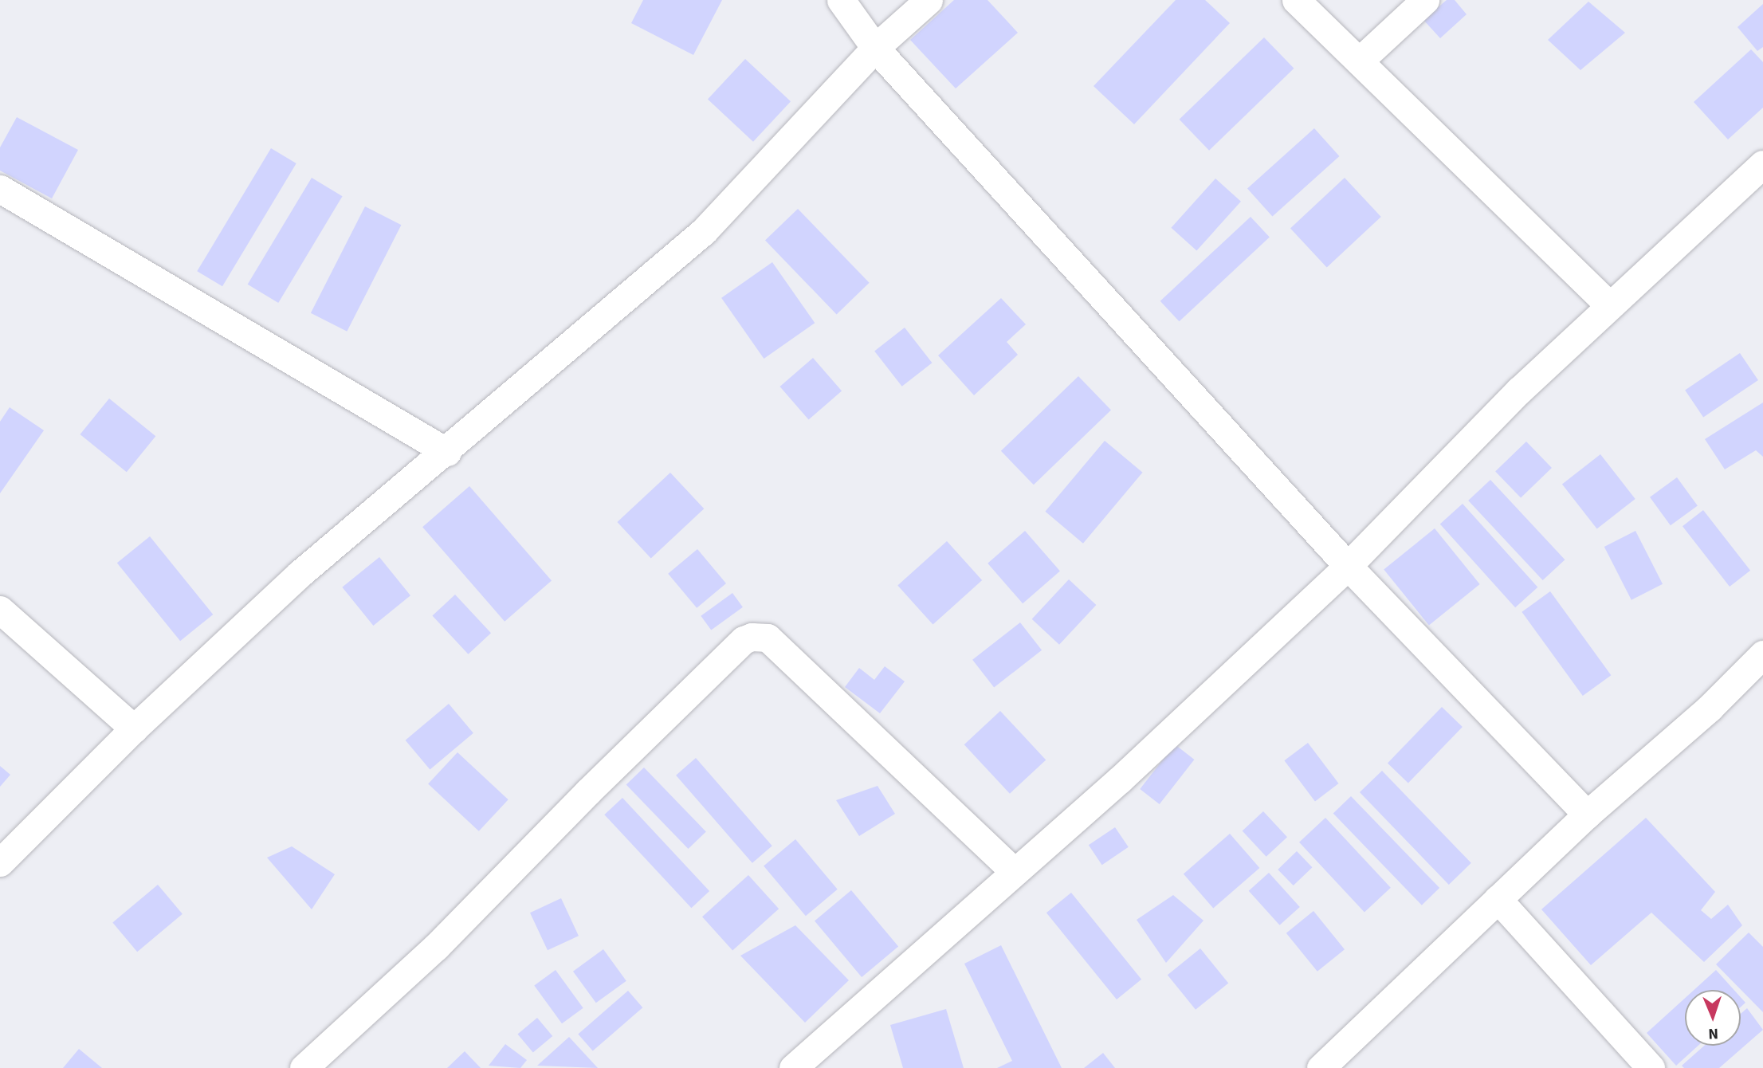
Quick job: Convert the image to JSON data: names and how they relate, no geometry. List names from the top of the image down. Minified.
{"north":"bottom"}
